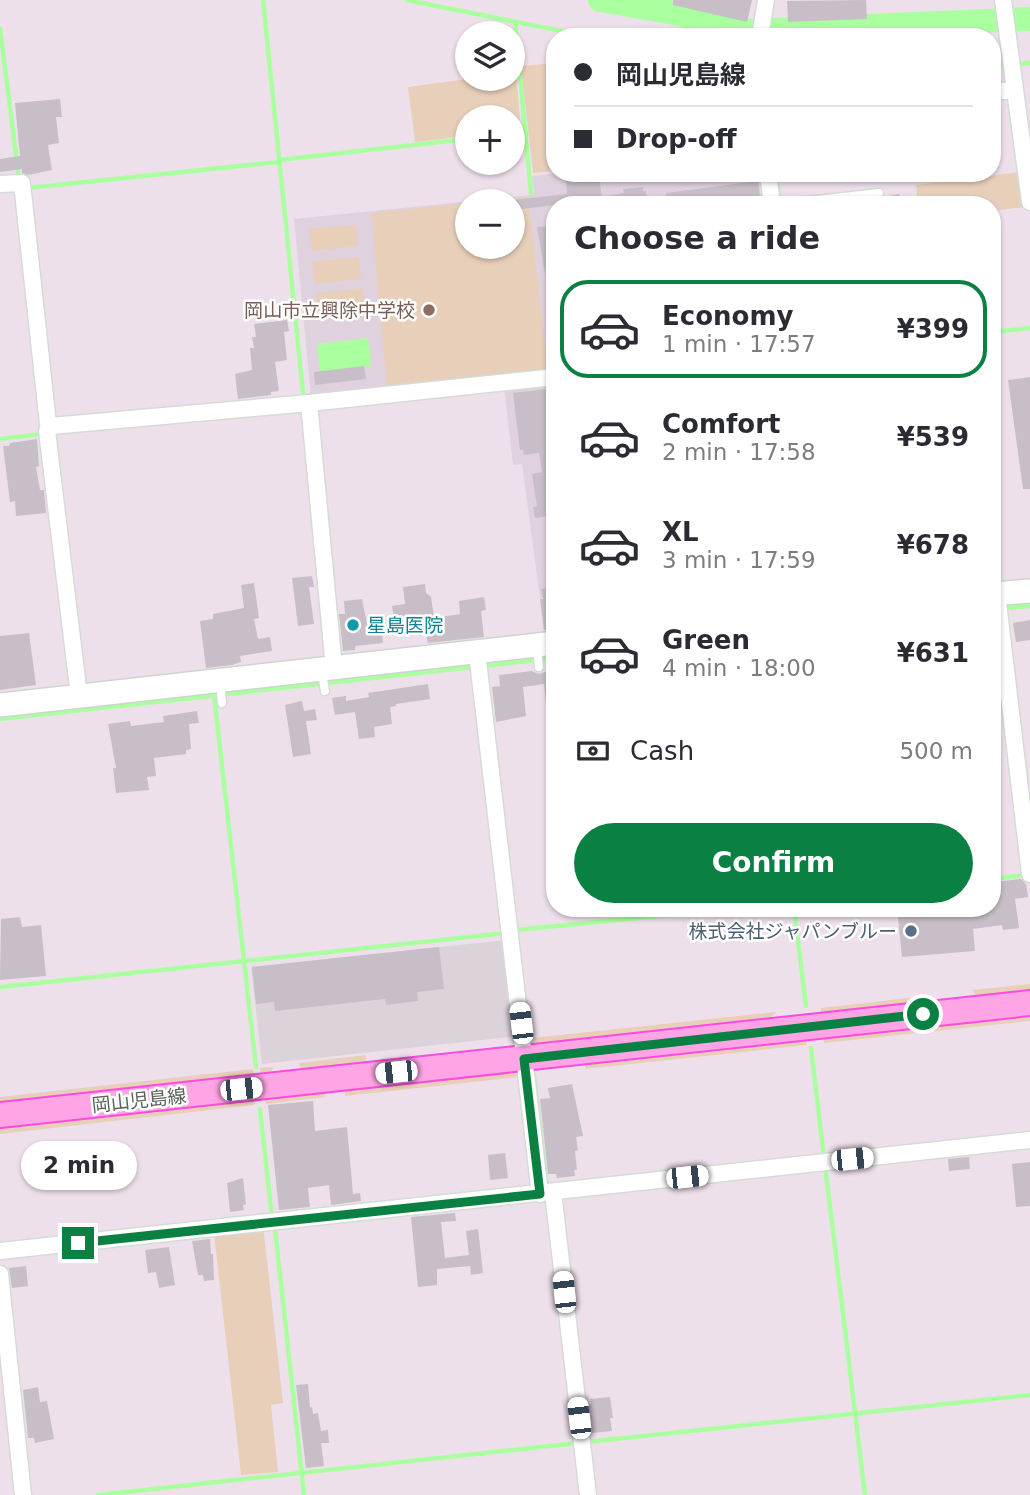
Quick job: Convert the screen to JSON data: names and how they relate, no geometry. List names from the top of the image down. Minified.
{"streets":{"main road":["岡山児島線"]},"places":["岡山市立興除中学校","星島医院","株式会社ジャパンブルー"],"page":{"map_buttons":["+","−"],"banner":["岡山児島線","Drop-off"],"heading":"Choose a ride","list":[{"name":"Economy","note":"1 min · 17:57","value":"¥399"},{"name":"Comfort","note":"2 min · 17:58","value":"¥539"},{"name":"XL","note":"3 min · 17:59","value":"¥678"},{"name":"Green","note":"4 min · 18:00","value":"¥631"}],"pay":["Cash","500 m"],"buttons":"Confirm","bubble":"2 min"}}
